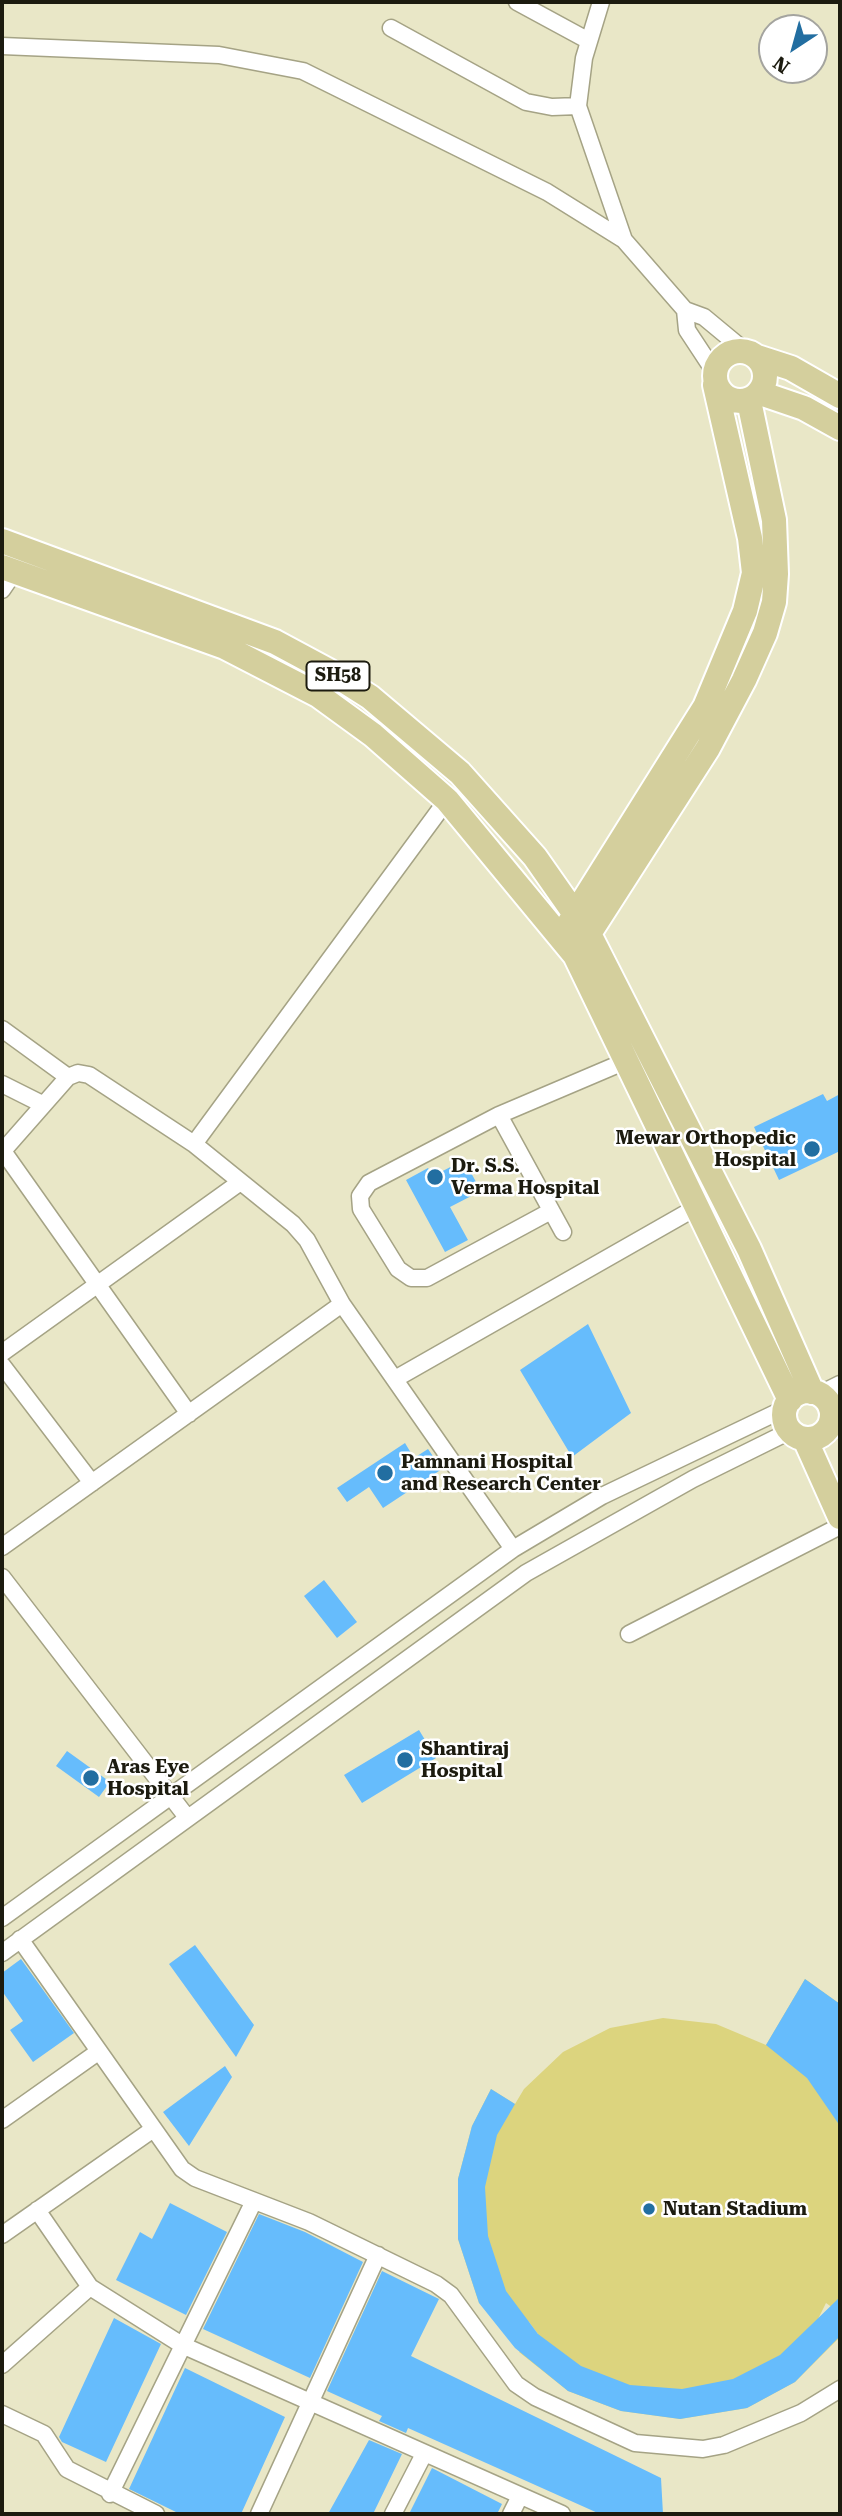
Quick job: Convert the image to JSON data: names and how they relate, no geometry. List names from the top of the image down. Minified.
{"streets":{"main road":["SH58"]},"places":["Mewar Orthopedic Hospital","Dr. S.S. Verma Hospital","Pamnani Hospital and Research Center","Shantiraj Hospital","Aras Eye Hospital","Nutan Stadium"],"north":"bottom left"}
